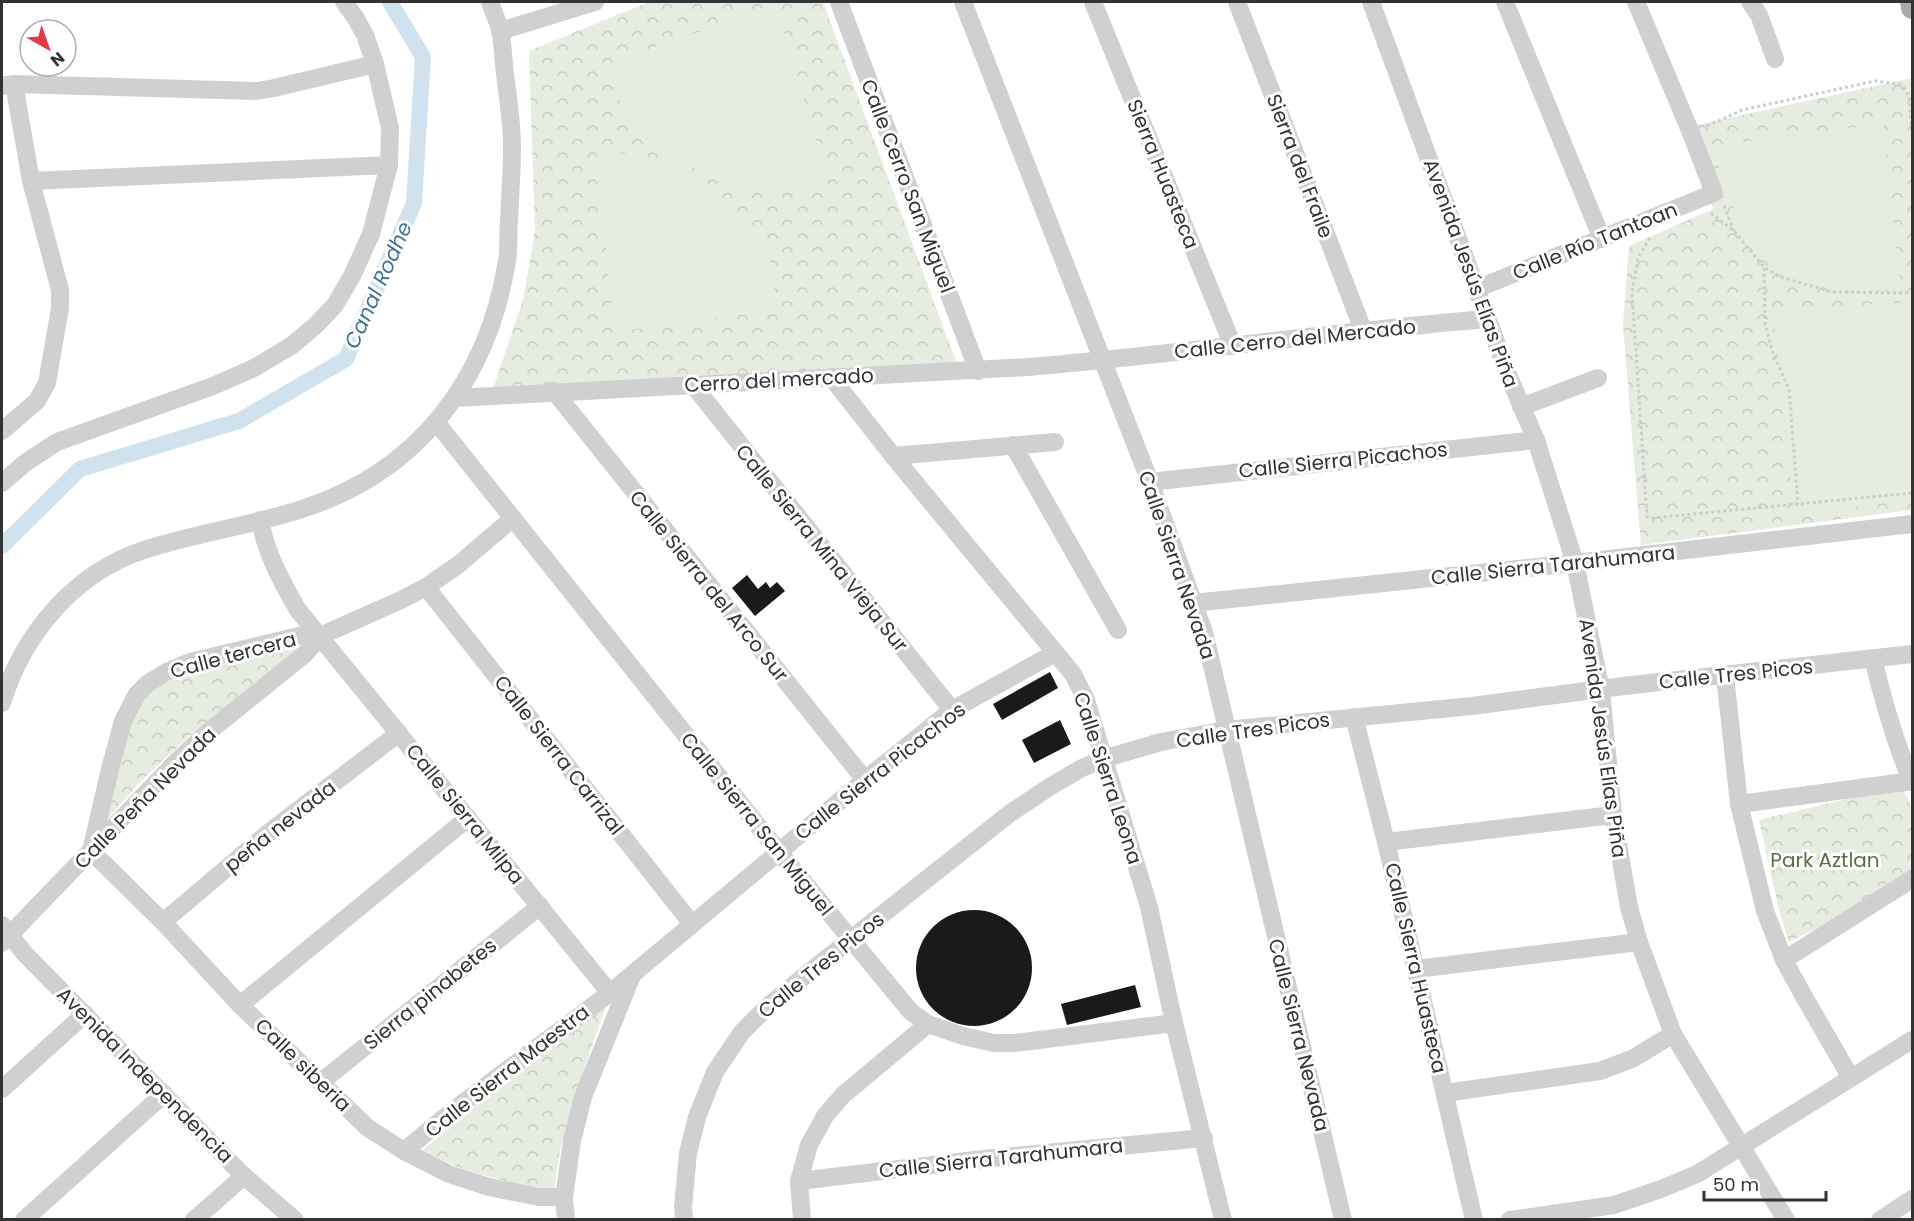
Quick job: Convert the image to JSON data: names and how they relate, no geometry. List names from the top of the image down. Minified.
{"streets":{"street":["Sierra del Fraile","Sierra Huasteca","Calle Cerro San Miguel","Calle Río Tantoan","Avenida Jesús Elías Piña","Calle Cerro del Mercado","Cerro del mercado","Calle Sierra Picachos","Calle Sierra Mina Vieja Sur","Calle Sierra Nevada","Calle Sierra Tarahumara","Calle Sierra del Arco Sur","Calle tercera","Calle Tres Picos","Calle Sierra Carrizal","Calle Sierra Leona","Calle Peña Nevada","Calle Sierra Milpa","Calle Sierra San Miguel","peña nevada","Calle Sierra Huasteca","Sierra pinabetes","Calle siberia","Calle Sierra Maestra","Avenida Independencia"]},"crossings":[["Sierra del Fraile","Calle Cerro del Mercado"],["Sierra Huasteca","Calle Cerro del Mercado"],["Calle Cerro San Miguel","Cerro del mercado"],["Calle Río Tantoan","Avenida Jesús Elías Piña"],["Avenida Jesús Elías Piña","Calle Cerro del Mercado"],["Avenida Jesús Elías Piña","Calle Sierra Picachos"],["Avenida Jesús Elías Piña","Calle Sierra Tarahumara"],["Avenida Jesús Elías Piña","Calle Tres Picos"],["Calle Cerro del Mercado","Cerro del mercado"],["Calle Cerro del Mercado","Calle Sierra Nevada"],["Cerro del mercado","Calle Sierra Mina Vieja Sur"],["Cerro del mercado","Calle Sierra Nevada"],["Cerro del mercado","Calle Sierra del Arco Sur"],["Cerro del mercado","Calle Sierra Leona"],["Calle Sierra Picachos","Calle Sierra Mina Vieja Sur"],["Calle Sierra Picachos","Calle Sierra Nevada"],["Calle Sierra Picachos","Calle Sierra del Arco Sur"],["Calle Sierra Picachos","Calle Sierra Carrizal"],["Calle Sierra Picachos","Calle Sierra Leona"],["Calle Sierra Picachos","Calle Sierra Milpa"],["Calle Sierra Picachos","Calle Sierra San Miguel"],["Calle Sierra Picachos","Calle siberia"],["Calle Sierra Picachos","Calle Sierra Maestra"],["Calle Sierra Nevada","Calle Sierra Tarahumara"],["Calle Sierra Nevada","Calle Tres Picos"],["Calle Sierra Tarahumara","Calle Sierra Leona"],["Calle tercera","Calle Peña Nevada"],["Calle tercera","Calle Sierra Milpa"],["Calle tercera","Calle siberia"],["Calle Tres Picos","Calle Sierra Leona"],["Calle Tres Picos","Calle Sierra San Miguel"],["Calle Tres Picos","Calle Sierra Huasteca"],["Calle Sierra Leona","Calle Sierra San Miguel"],["Calle Peña Nevada","Calle Sierra Milpa"],["Calle Peña Nevada","Calle siberia"],["Calle Peña Nevada","Avenida Independencia"],["Calle Sierra Milpa","peña nevada"],["Calle Sierra Milpa","Sierra pinabetes"],["Calle Sierra Milpa","Calle Sierra Maestra"],["peña nevada","Calle siberia"],["Sierra pinabetes","Calle siberia"],["Calle siberia","Calle Sierra Maestra"]],"water":["Canal Rodhe"],"parks":["Park Aztlan"],"scale_bar":"50 m","north":"bottom right"}
